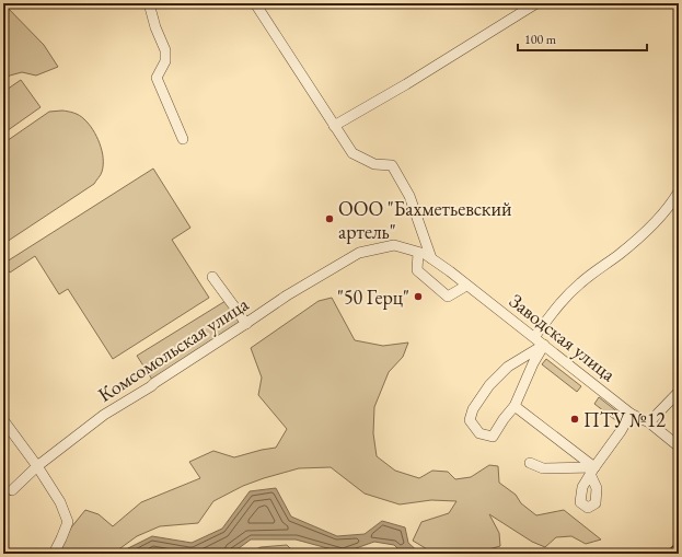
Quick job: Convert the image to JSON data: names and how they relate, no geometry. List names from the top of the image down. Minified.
{"streets":{"street":["Заводская улица","Комсомольская улица"]},"crossings":[["Заводская улица","Комсомольская улица"]],"places":["ООО \"Бахметьевский артель\"","\"50 Герц\"","ПТУ №12"],"scale_bar":"100 m"}
